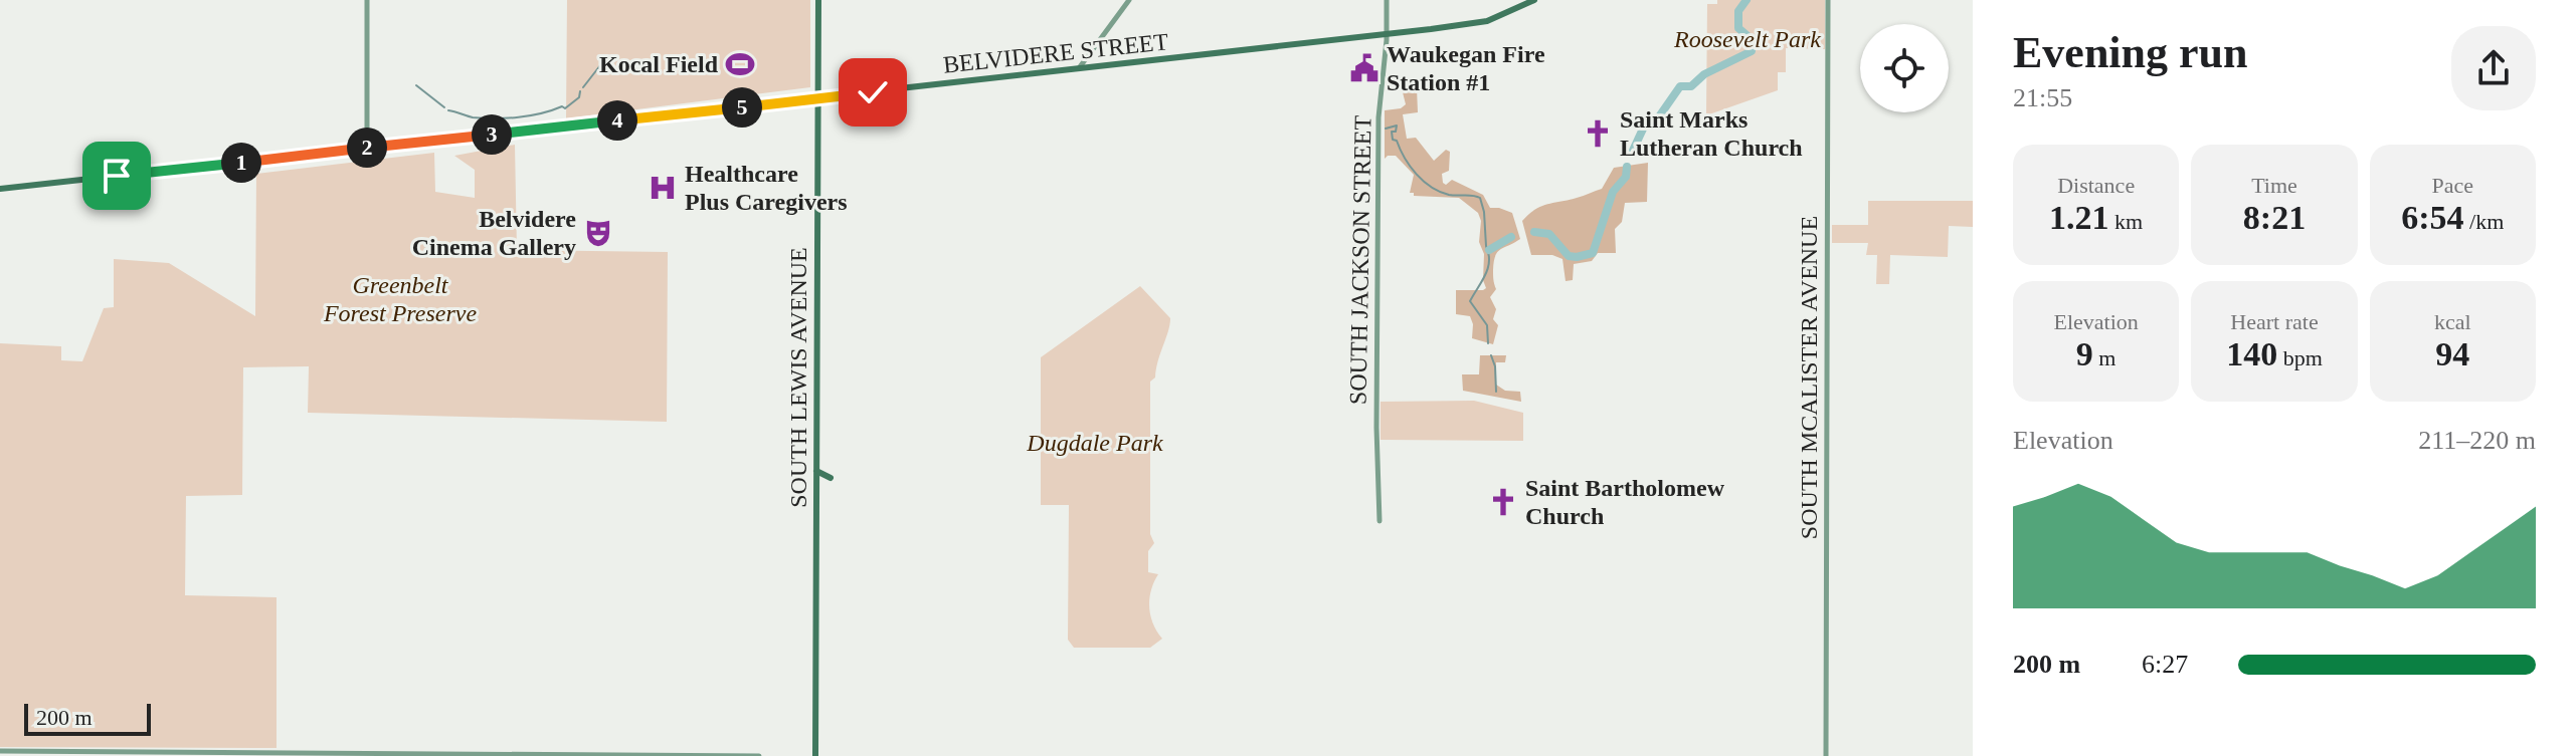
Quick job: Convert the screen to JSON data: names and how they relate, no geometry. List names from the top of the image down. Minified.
{"streets":{"main road":["BELVIDERE STREET","SOUTH LEWIS AVENUE"],"street":["SOUTH JACKSON STREET","SOUTH MCALISTER AVENUE"]},"crossings":[["BELVIDERE STREET","SOUTH JACKSON STREET"],["BELVIDERE STREET","SOUTH LEWIS AVENUE"]],"parks":["Roosevelt Park","Greenbelt Forest Preserve","Dugdale Park"],"places":{"sports":["Kocal Field"],"public building":["Waukegan Fire Station #1"],"church":["Saint Marks Lutheran Church","Saint Bartholomew Church"],"hospital":["Healthcare Plus Caregivers"],"theatre":["Belvidere Cinema Gallery"]},"scale_bar":"200 m","page":{"heading":["Evening run","21:55"],"pins":["5","4","3","2","1"],"stats":[["Distance","1.21 km"],["Time","8:21"],["Pace","6:54 /km"],["Elevation","9 m"],["Heart rate","140 bpm"],["kcal","94"]],"chart":["Elevation","211–220 m"],"list":[{"name":"200 m","note":"6:27"}],"scale":"200 m"}}
